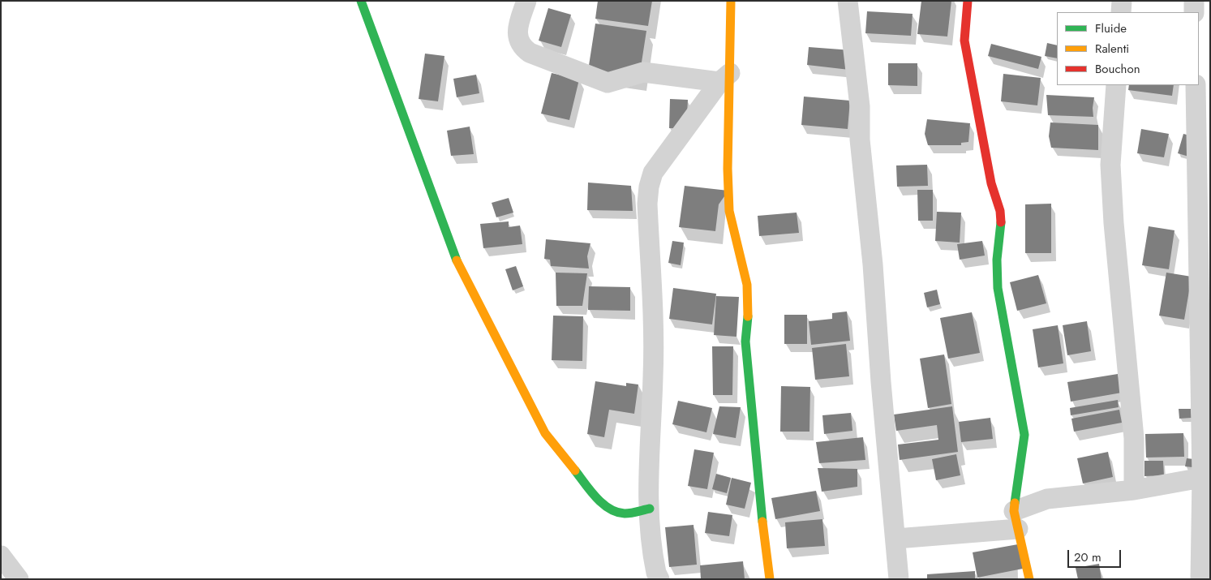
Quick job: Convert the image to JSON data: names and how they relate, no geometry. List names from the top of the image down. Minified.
{"legend":["Fluide","Ralenti","Bouchon"],"scale_bar":"20 m"}
